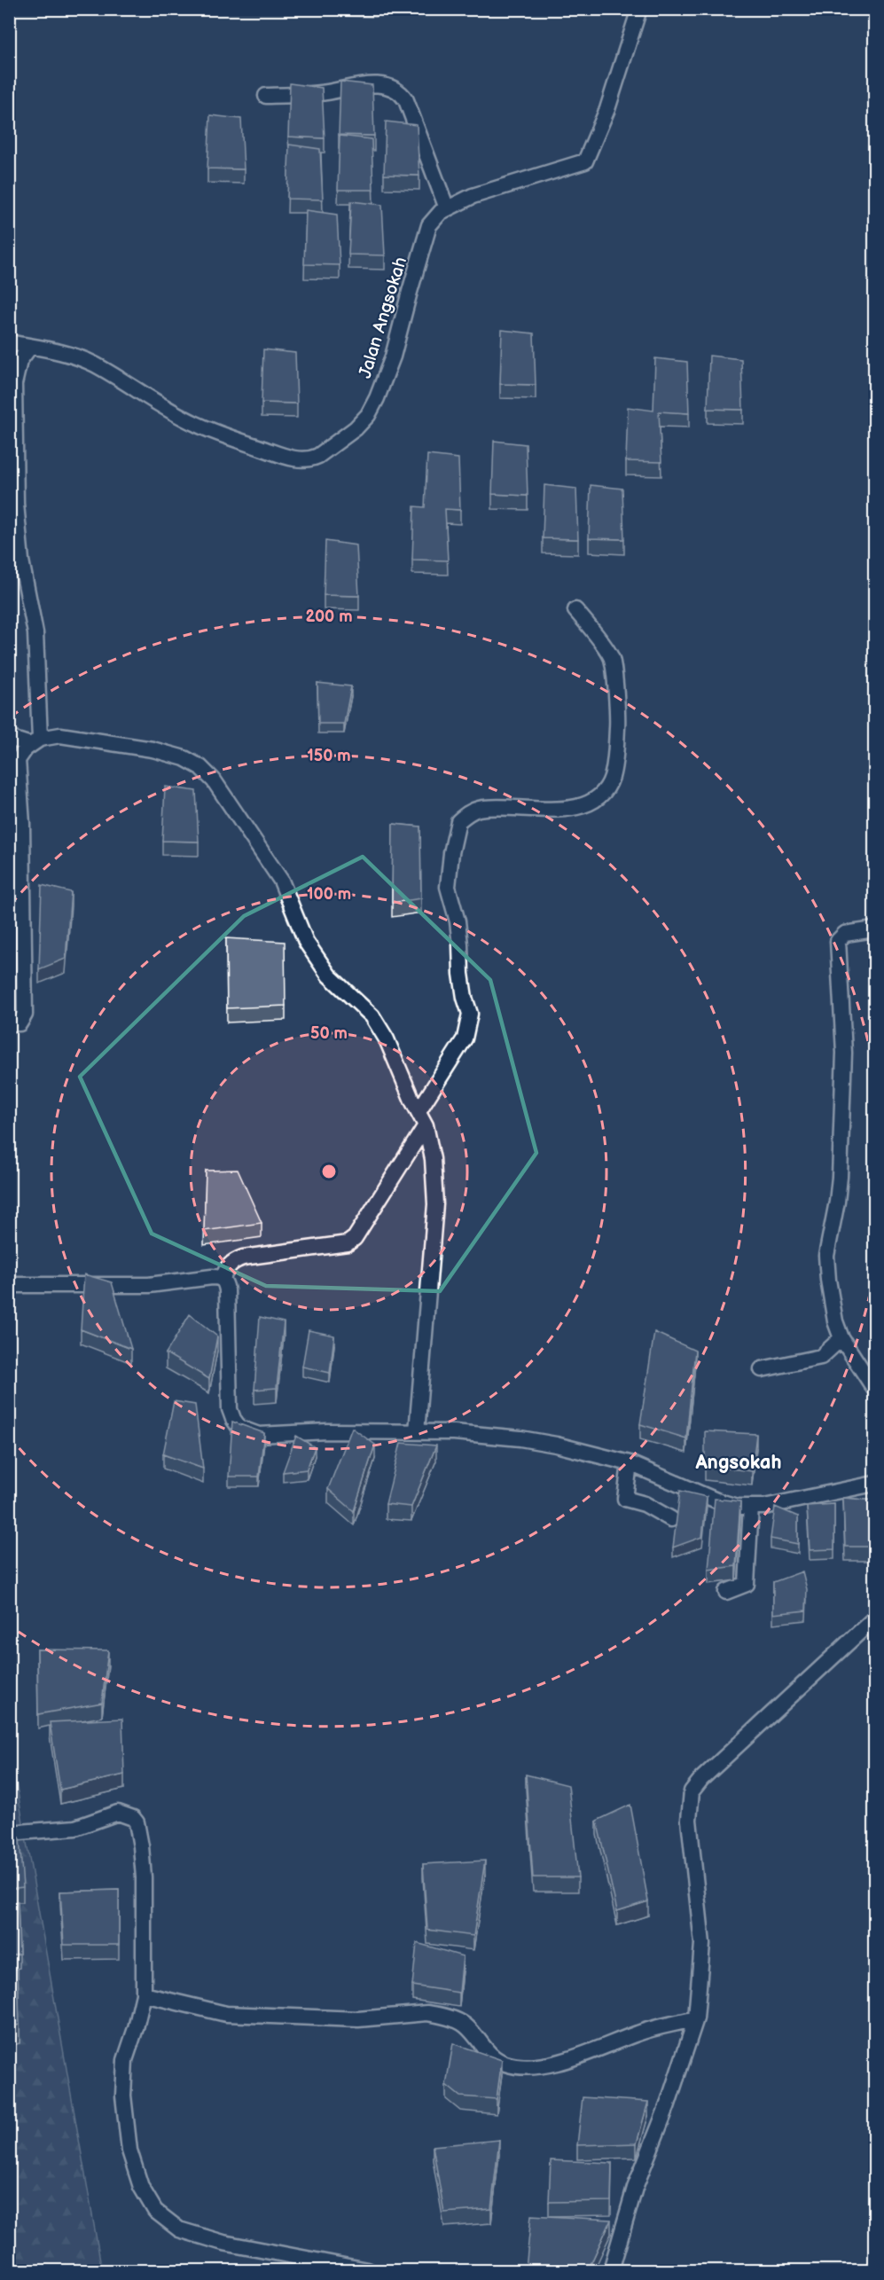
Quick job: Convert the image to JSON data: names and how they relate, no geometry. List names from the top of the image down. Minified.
{"streets":{"street":["Jalan Angsokah"]},"districts":["Angsokah"],"rings":["200 m","150 m","100 m","50 m"]}
